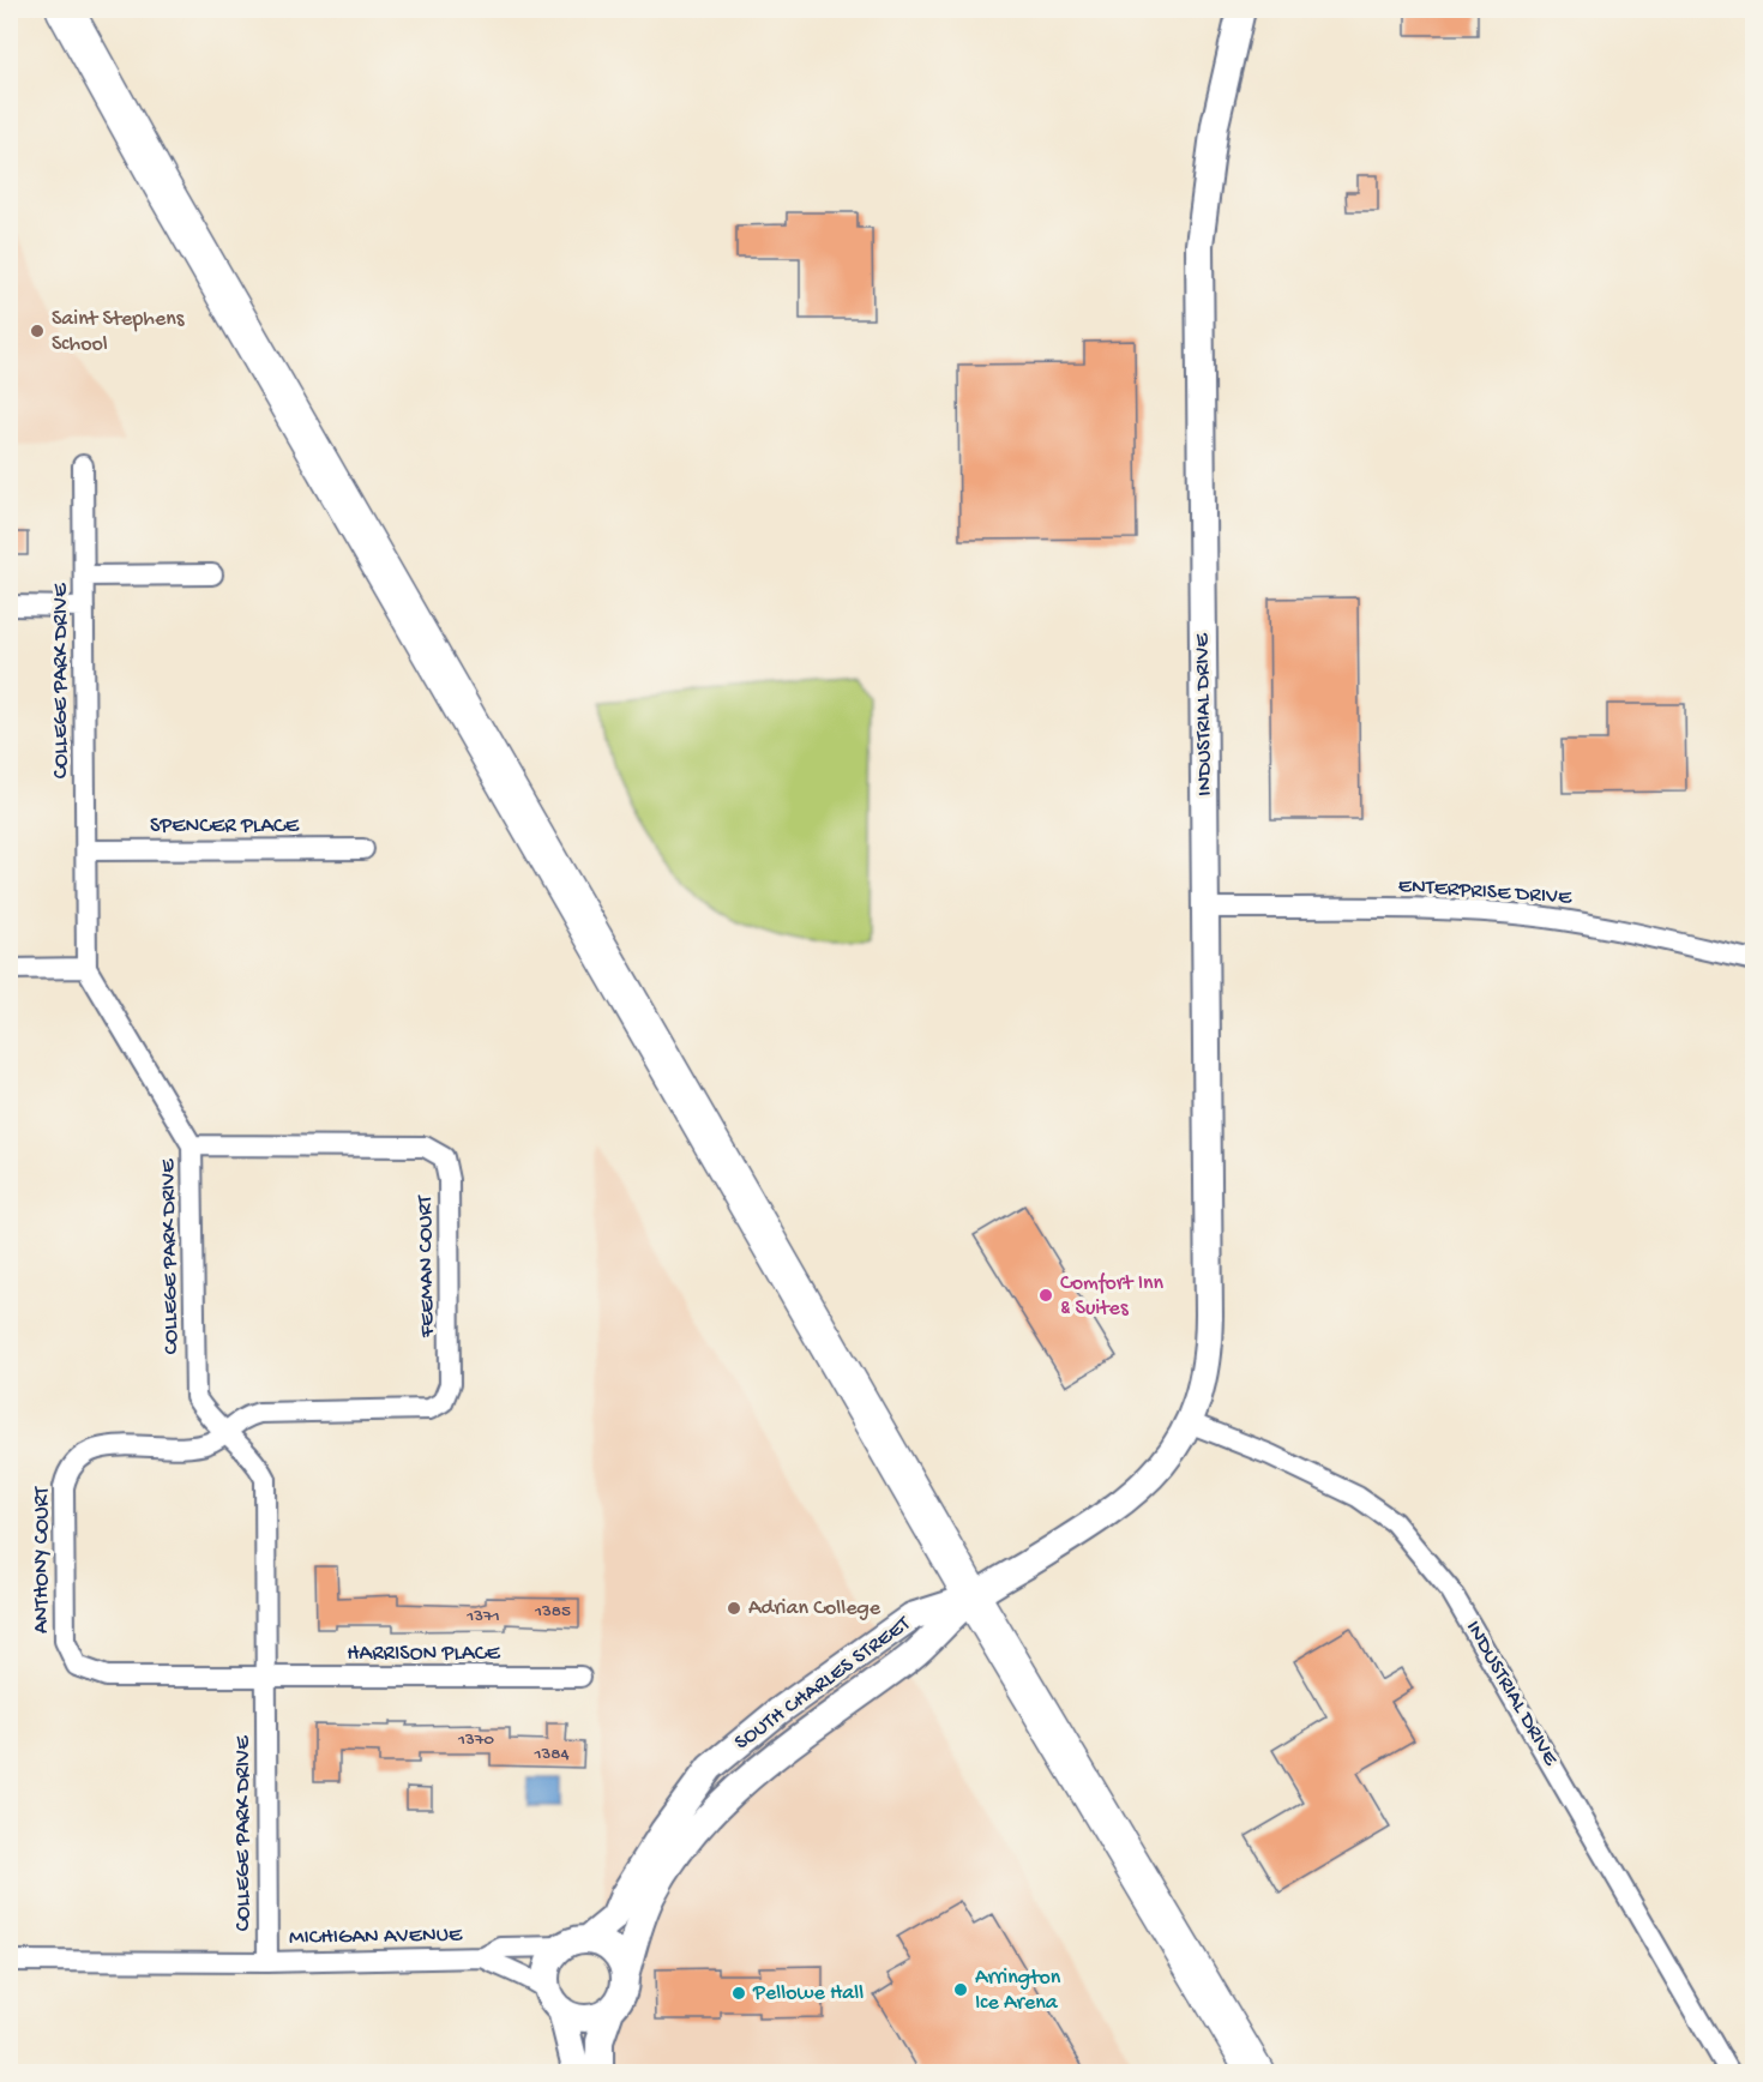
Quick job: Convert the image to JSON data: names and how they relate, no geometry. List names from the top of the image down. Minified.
{"streets":{"street":["COLLEGE PARK DRIVE","INDUSTRIAL DRIVE","SPENCER PLACE","ENTERPRISE DRIVE","FEEMAN COURT","ANTHONY COURT","HARRISON PLACE","SOUTH CHARLES STREET","MICHIGAN AVENUE"]},"crossings":[["COLLEGE PARK DRIVE","SPENCER PLACE"],["COLLEGE PARK DRIVE","FEEMAN COURT"],["COLLEGE PARK DRIVE","ANTHONY COURT"],["COLLEGE PARK DRIVE","HARRISON PLACE"],["COLLEGE PARK DRIVE","MICHIGAN AVENUE"],["INDUSTRIAL DRIVE","ENTERPRISE DRIVE"],["INDUSTRIAL DRIVE","SOUTH CHARLES STREET"],["FEEMAN COURT","ANTHONY COURT"],["ANTHONY COURT","HARRISON PLACE"],["SOUTH CHARLES STREET","MICHIGAN AVENUE"]],"places":["Saint Stephens School","Comfort Inn & Suites","Adrian College","Arrington Ice Arena","Pellowe Hall"],"house_numbers":["1385","1371","1370","1384"]}
